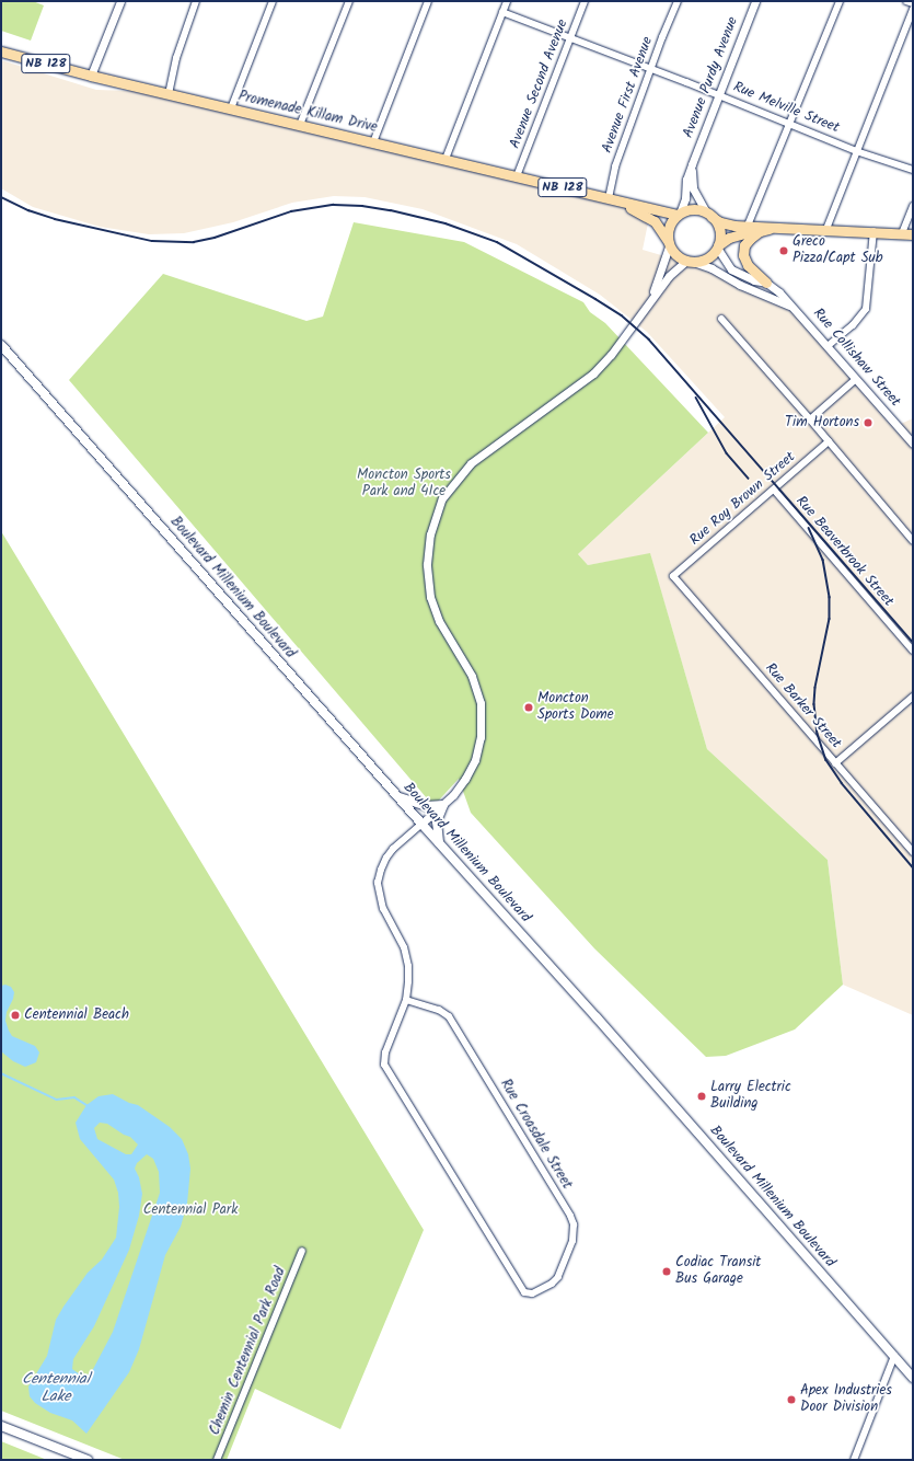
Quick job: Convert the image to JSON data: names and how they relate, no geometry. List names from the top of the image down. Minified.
{"streets":{"main road":["NB 128","Promenade Killam Drive","Boulevard Millenium Boulevard"],"street":["Avenue Purdy Avenue","Avenue Second Avenue","Avenue First Avenue","Rue Melville Street","Rue Collishaw Street","Rue Roy Brown Street","Rue Beaverbrook Street","Rue Barker Street","Rue Croasdale Street","Chemin Centennial Park Road"]},"crossings":[["Avenue Purdy Avenue","Rue Melville Street"],["Avenue Purdy Avenue","Promenade Killam Drive"],["Avenue Purdy Avenue","Rue Collishaw Street"],["Avenue Second Avenue","Rue Melville Street"],["Avenue Second Avenue","Promenade Killam Drive"],["Avenue First Avenue","Rue Melville Street"],["Avenue First Avenue","Promenade Killam Drive"],["Promenade Killam Drive","Rue Collishaw Street"],["Rue Roy Brown Street","Rue Beaverbrook Street"],["Rue Roy Brown Street","Rue Barker Street"]],"water":["Centennial Lake"],"parks":["Moncton Sports Park and 4Ice","Centennial Park"],"places":["Greco Pizza/Capt Sub","Tim Hortons","Moncton Sports Dome","Centennial Beach","Larry Electric Building","Codiac Transit Bus Garage","Apex Industries Door Division"]}
